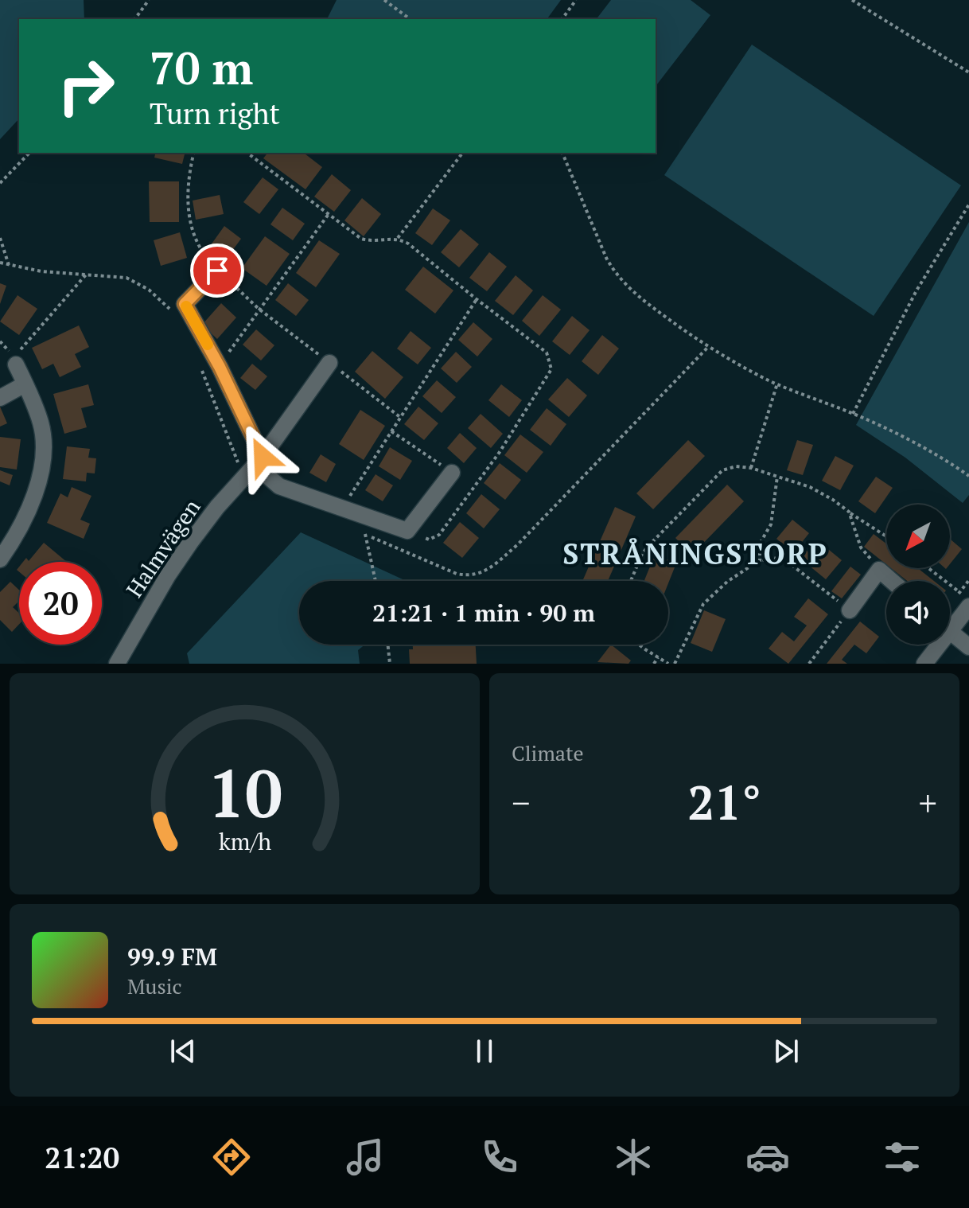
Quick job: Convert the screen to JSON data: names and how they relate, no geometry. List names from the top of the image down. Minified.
{"streets":{"street":["Halmvägen"]},"districts":["STRÅNINGSTORP"],"north":"bottom left","page":{"turn":["70 m","Turn right"],"limit":"20","trip":"21:21 · 1 min · 90 m","tile":"Climate","heat":["−","21°","+"],"song":["99.9 FM","Music"],"tabs":"21:20","gauge":["10","km/h"]}}
